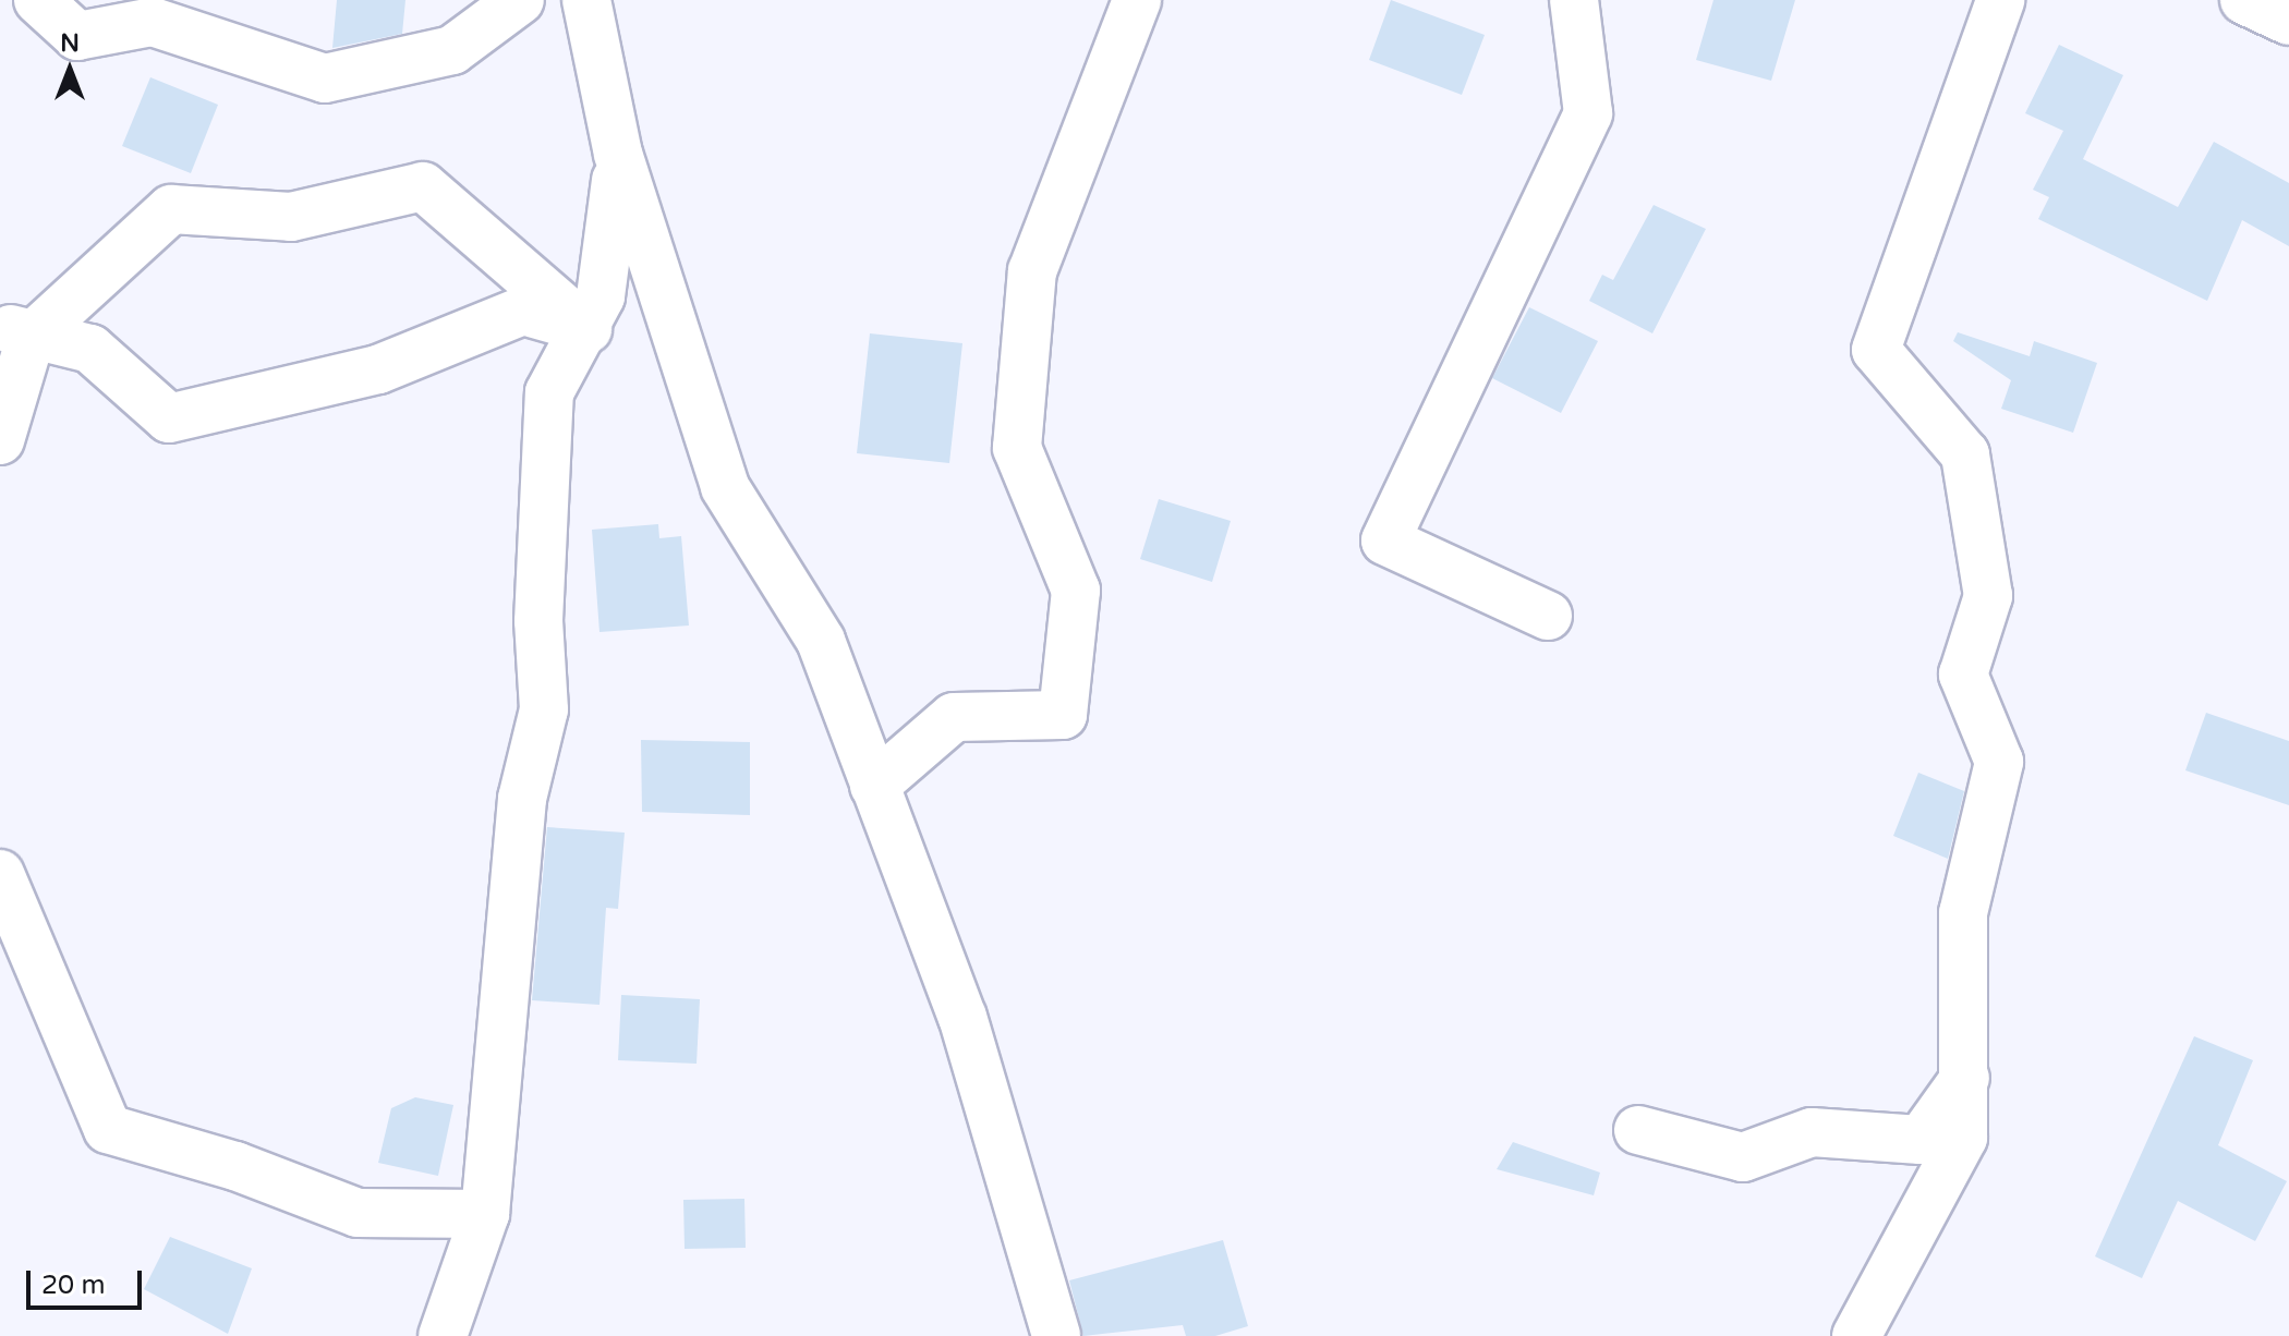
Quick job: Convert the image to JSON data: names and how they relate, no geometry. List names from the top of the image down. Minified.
{"scale_bar":"20 m","north":"top"}
